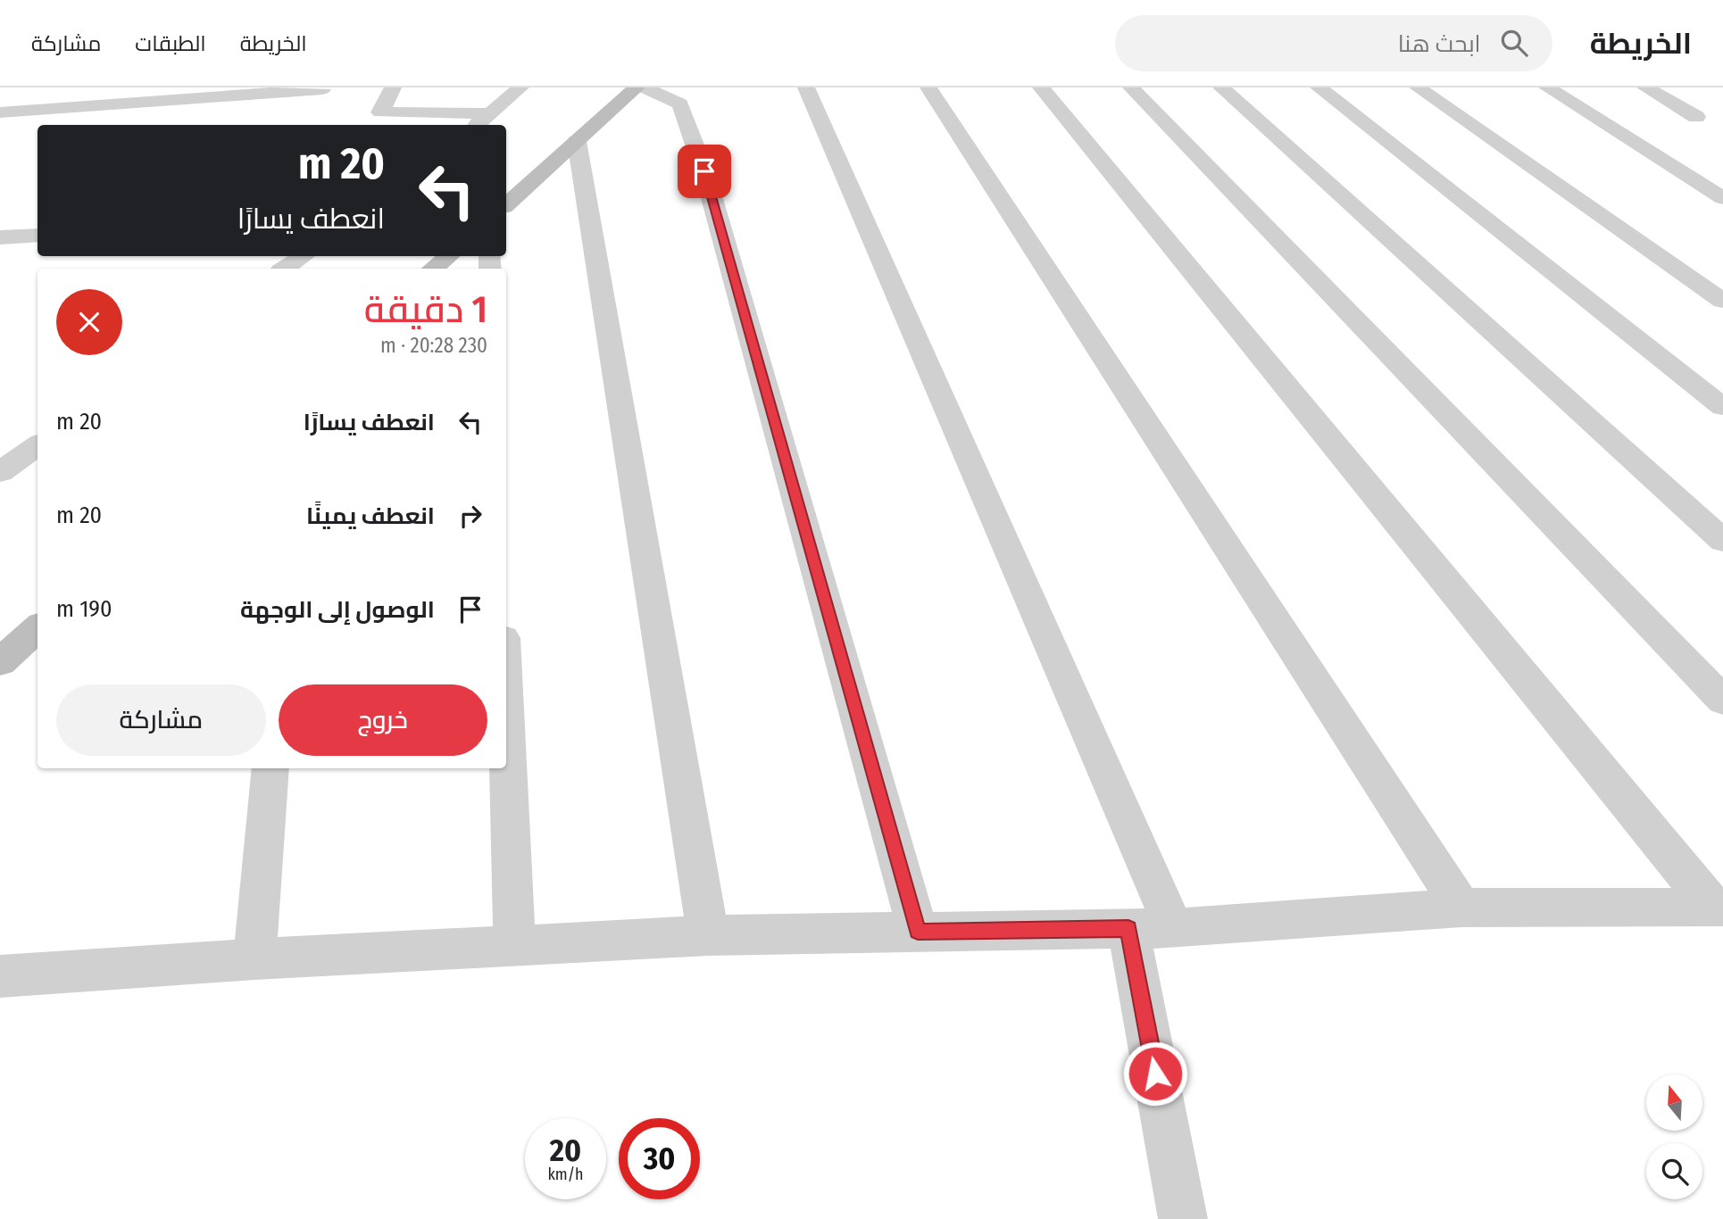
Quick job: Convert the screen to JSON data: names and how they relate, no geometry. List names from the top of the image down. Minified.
{"north":"top","page":{"header":"الخريطة","search":"ابحث هنا","nav":["الخريطة","الطبقات","مشاركة"],"turn":["20 m","انعطف يسارًا"],"heading":["1 دقيقة","230 m · 20:28"],"list":[{"name":"انعطف يسارًا","value":"20 m"},{"name":"انعطف يمينًا","value":"20 m"},{"name":"الوصول إلى الوجهة","value":"190 m"}],"buttons":["خروج","مشاركة"],"speed":"20 km/h","limit":"30"}}
